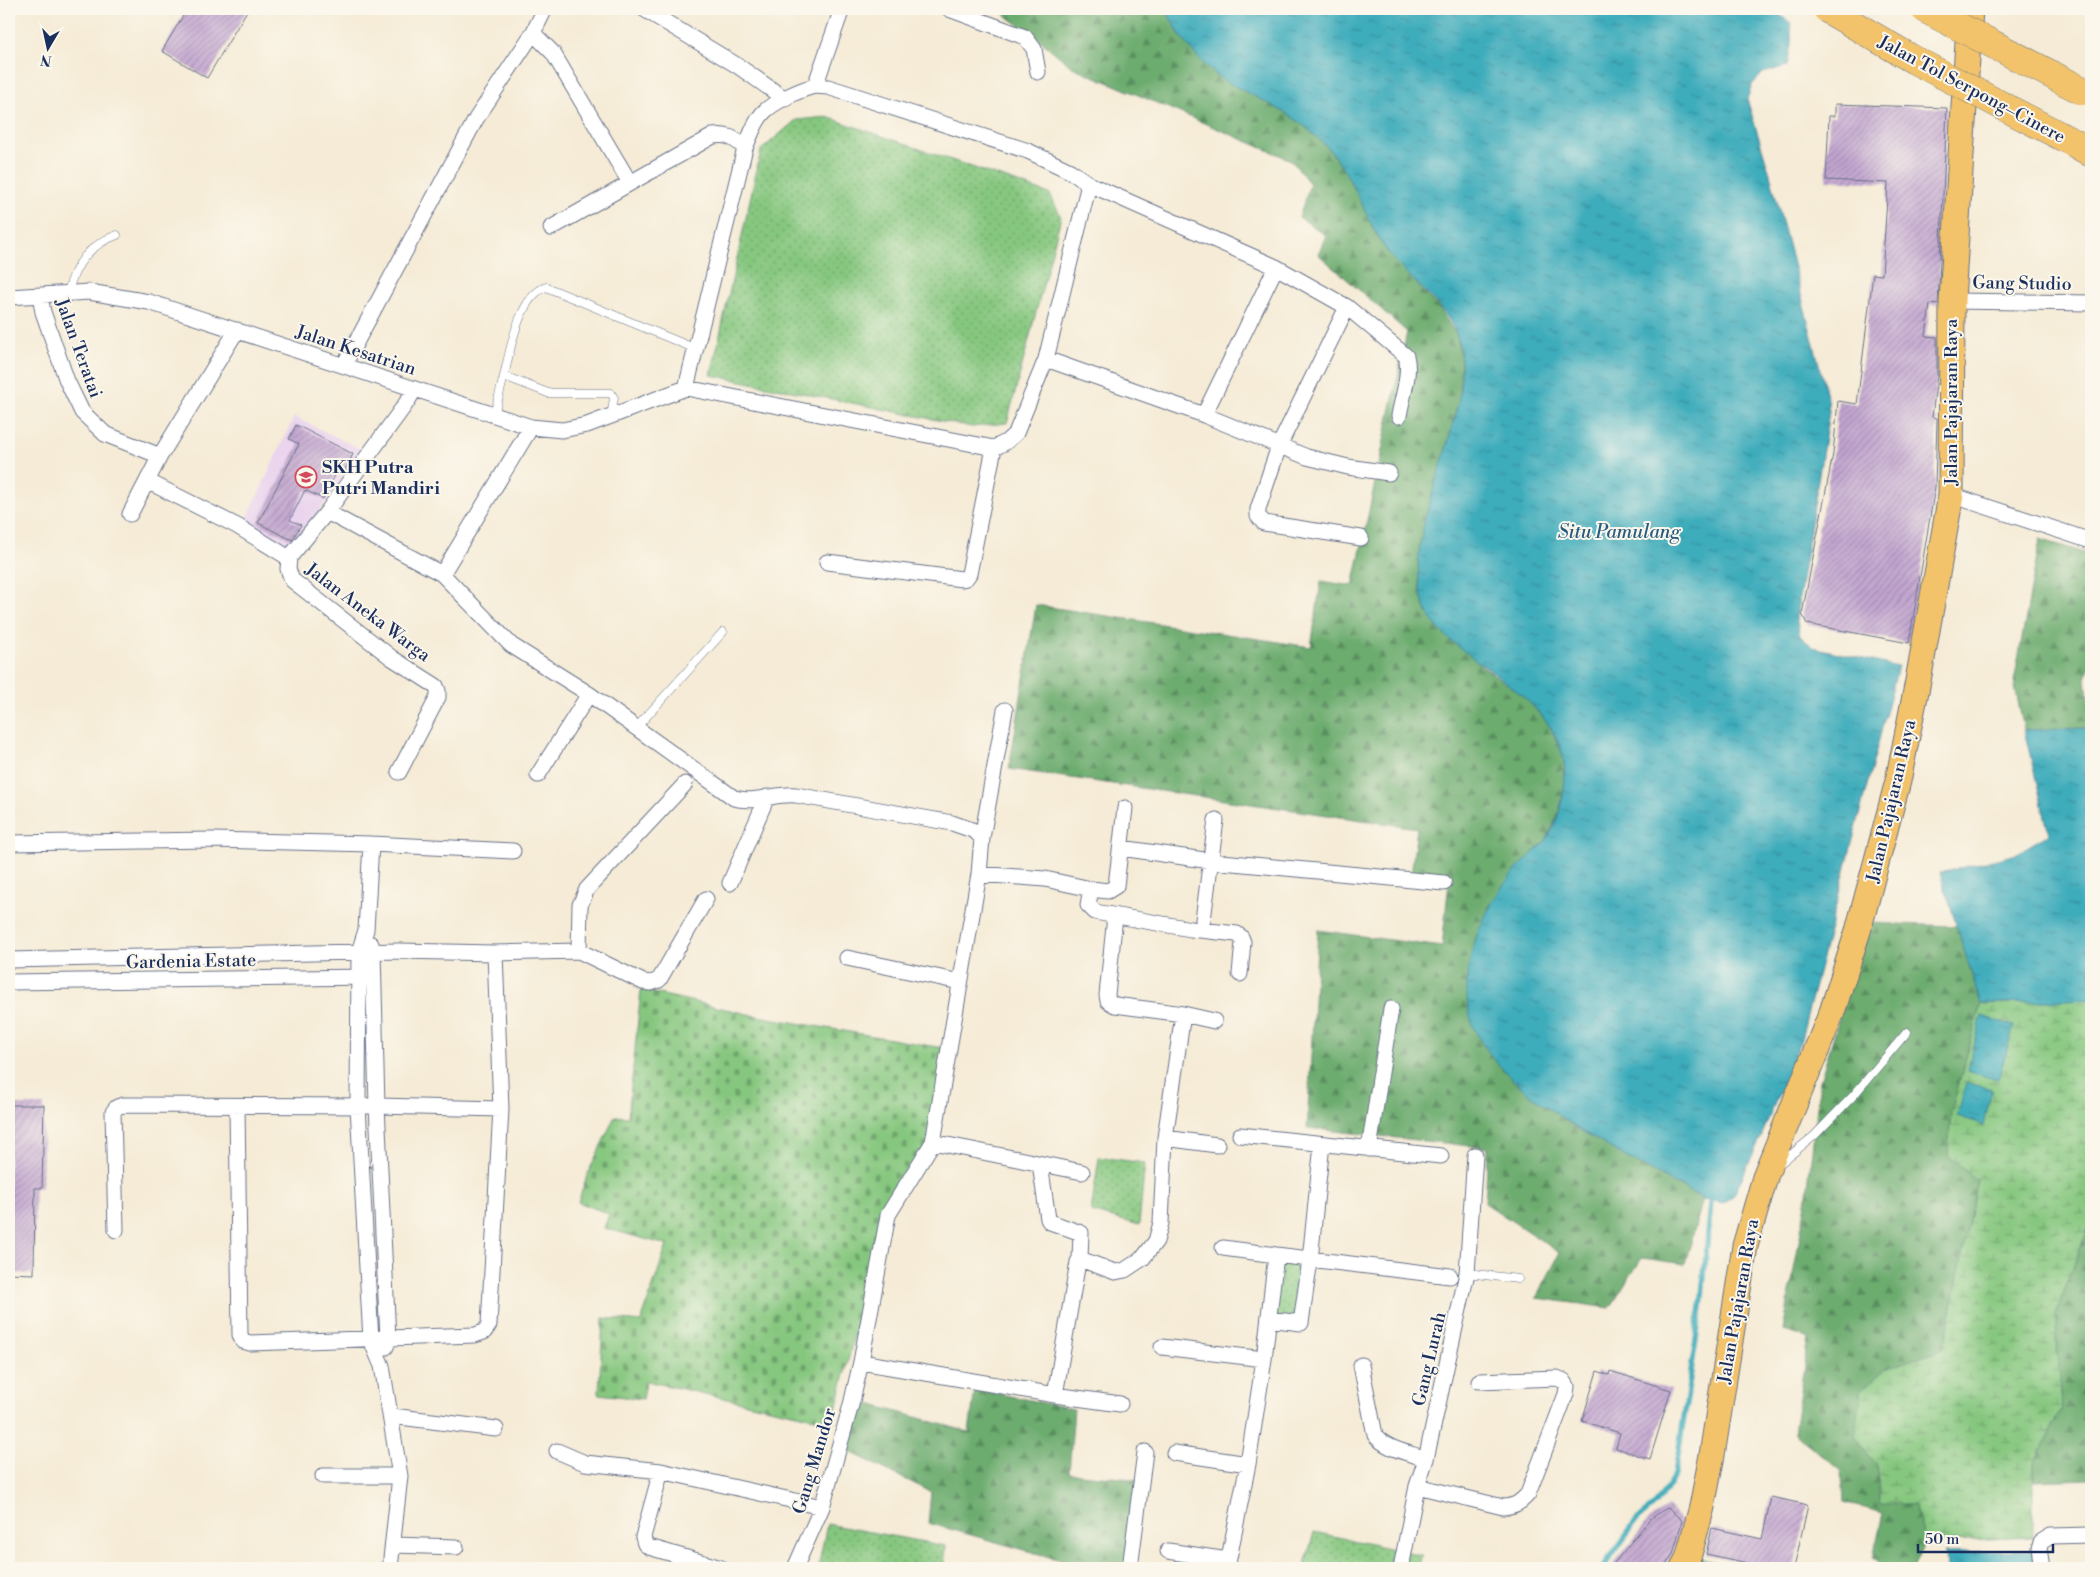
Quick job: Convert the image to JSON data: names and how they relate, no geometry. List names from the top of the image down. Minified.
{"streets":{"highway":["Jalan Tol Serpong–Cinere"],"main road":["Jalan Pajajaran Raya"],"street":["Gang Studio","Jalan Teratai","Jalan Kesatrian","Jalan Aneka Warga","Gardenia Estate","Gang Lurah","Gang Mandor"]},"crossings":[["Gang Studio","Jalan Pajajaran Raya"],["Jalan Teratai","Jalan Kesatrian"],["Jalan Kesatrian","Jalan Aneka Warga"]],"water":["Situ Pamulang"],"places":{"school or university":["SKH Putra Putri Mandiri"]},"scale_bar":"50 m","north":"bottom"}
